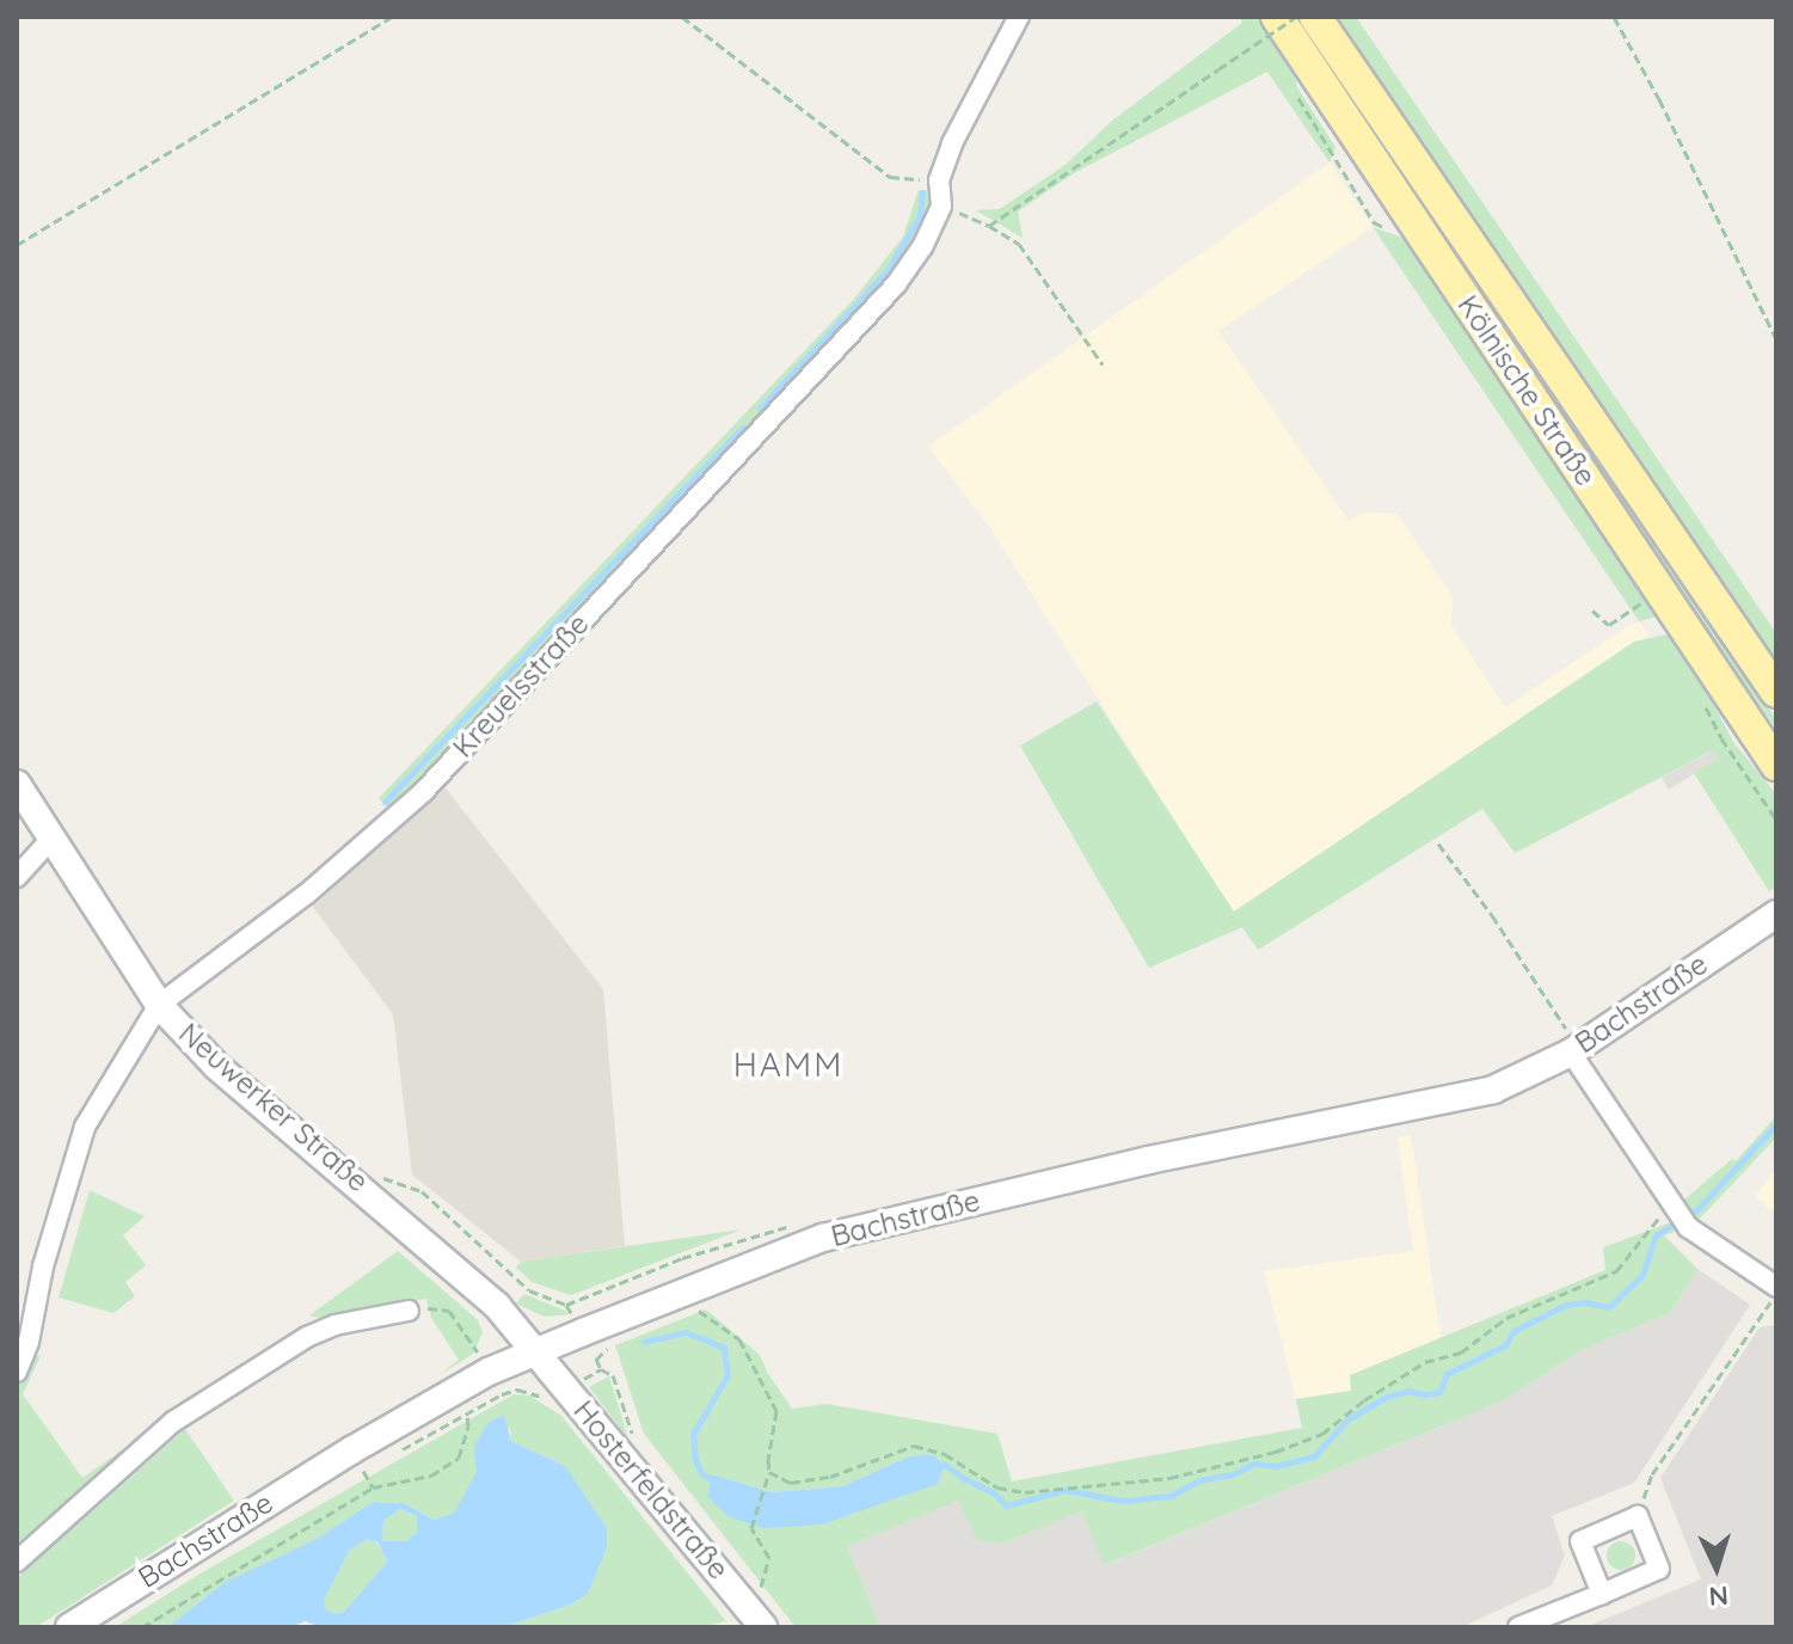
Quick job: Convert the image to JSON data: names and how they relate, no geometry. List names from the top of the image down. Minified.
{"streets":{"main road":["Kölnische Straße"],"street":["Kreuelsstraße","Bachstraße","Neuwerker Straße","Hosterfeldstraße"]},"crossings":[["Kreuelsstraße","Neuwerker Straße"],["Bachstraße","Neuwerker Straße"],["Bachstraße","Hosterfeldstraße"],["Neuwerker Straße","Hosterfeldstraße"]],"districts":["HAMM"],"north":"bottom"}
